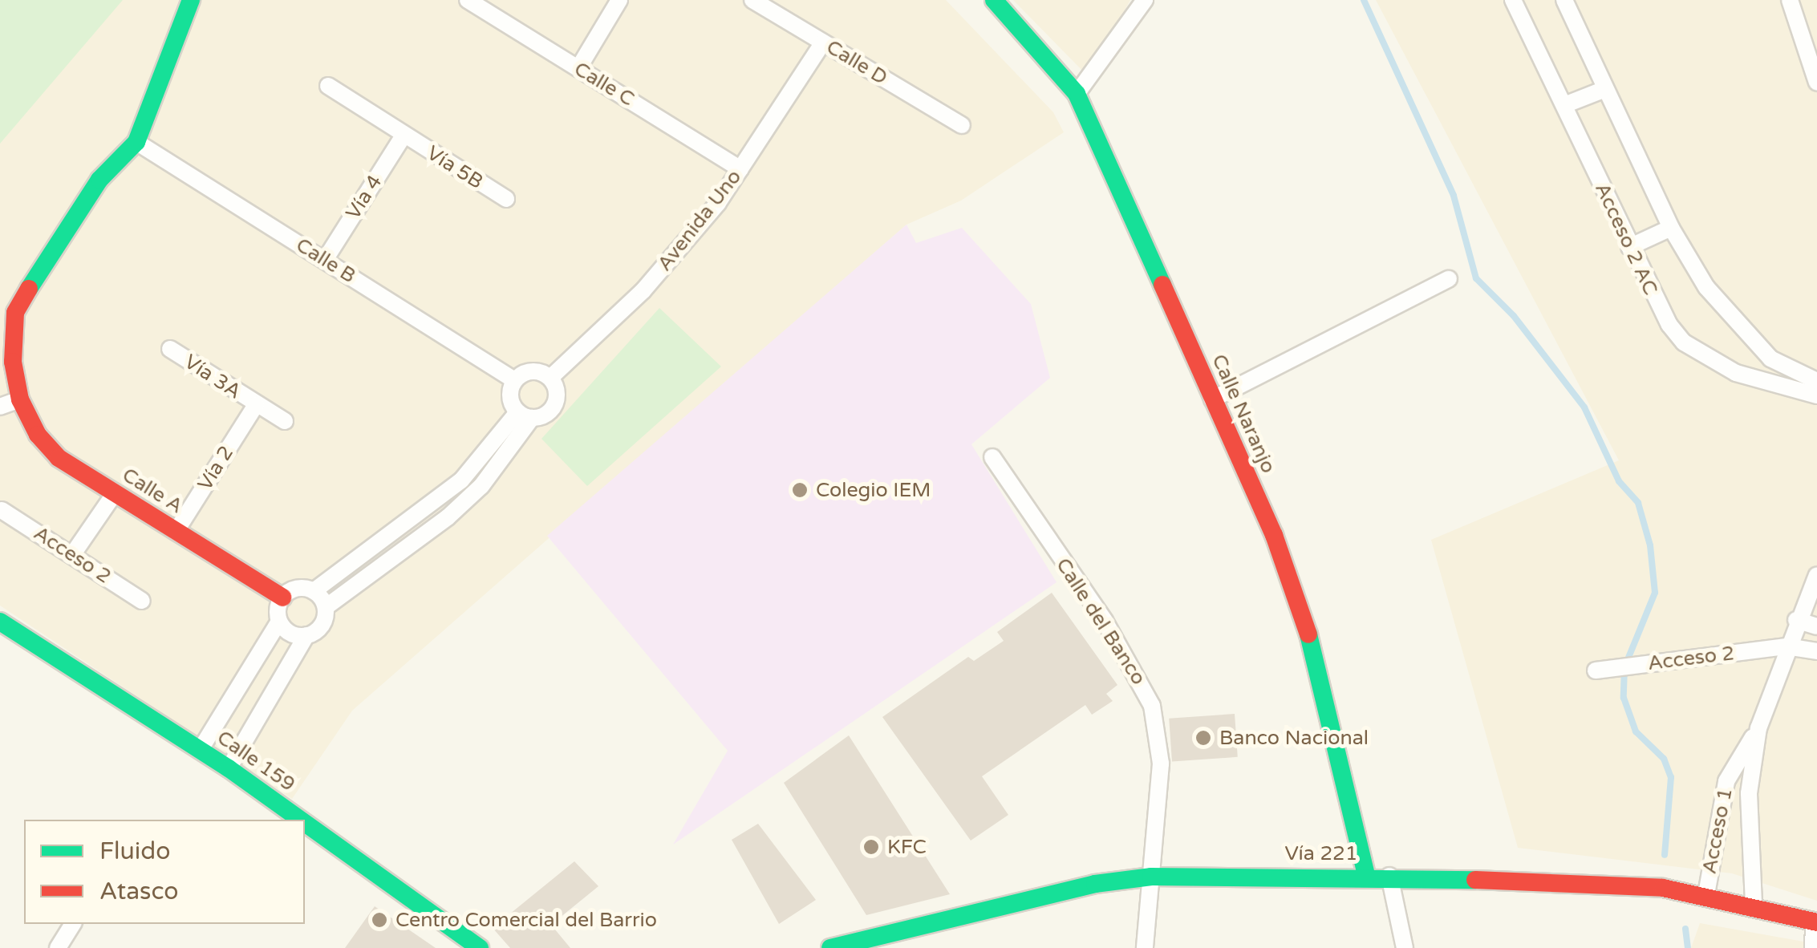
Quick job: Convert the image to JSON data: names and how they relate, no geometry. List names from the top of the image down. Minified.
{"streets":{"street":["Calle D","Calle C","Vía 5B","Vía 4","Avenida Uno","Acceso 2 AC","Calle B","Vía 3A","Calle Naranjo","Vía 2","Calle A","Acceso 2","Calle del Banco","Calle 159","Acceso 1","Vía 221"]},"crossings":[["Calle D","Avenida Uno"],["Calle C","Avenida Uno"],["Vía 5B","Vía 4"],["Vía 4","Calle B"],["Avenida Uno","Calle B"],["Calle B","Calle A"],["Vía 3A","Vía 2"],["Calle Naranjo","Vía 221"],["Vía 2","Calle A"],["Acceso 2","Acceso 1"],["Calle del Banco","Vía 221"],["Acceso 1","Vía 221"]],"places":["Colegio IEM","Banco Nacional","KFC","Centro Comercial del Barrio"],"legend":["Fluido","Atasco"]}
